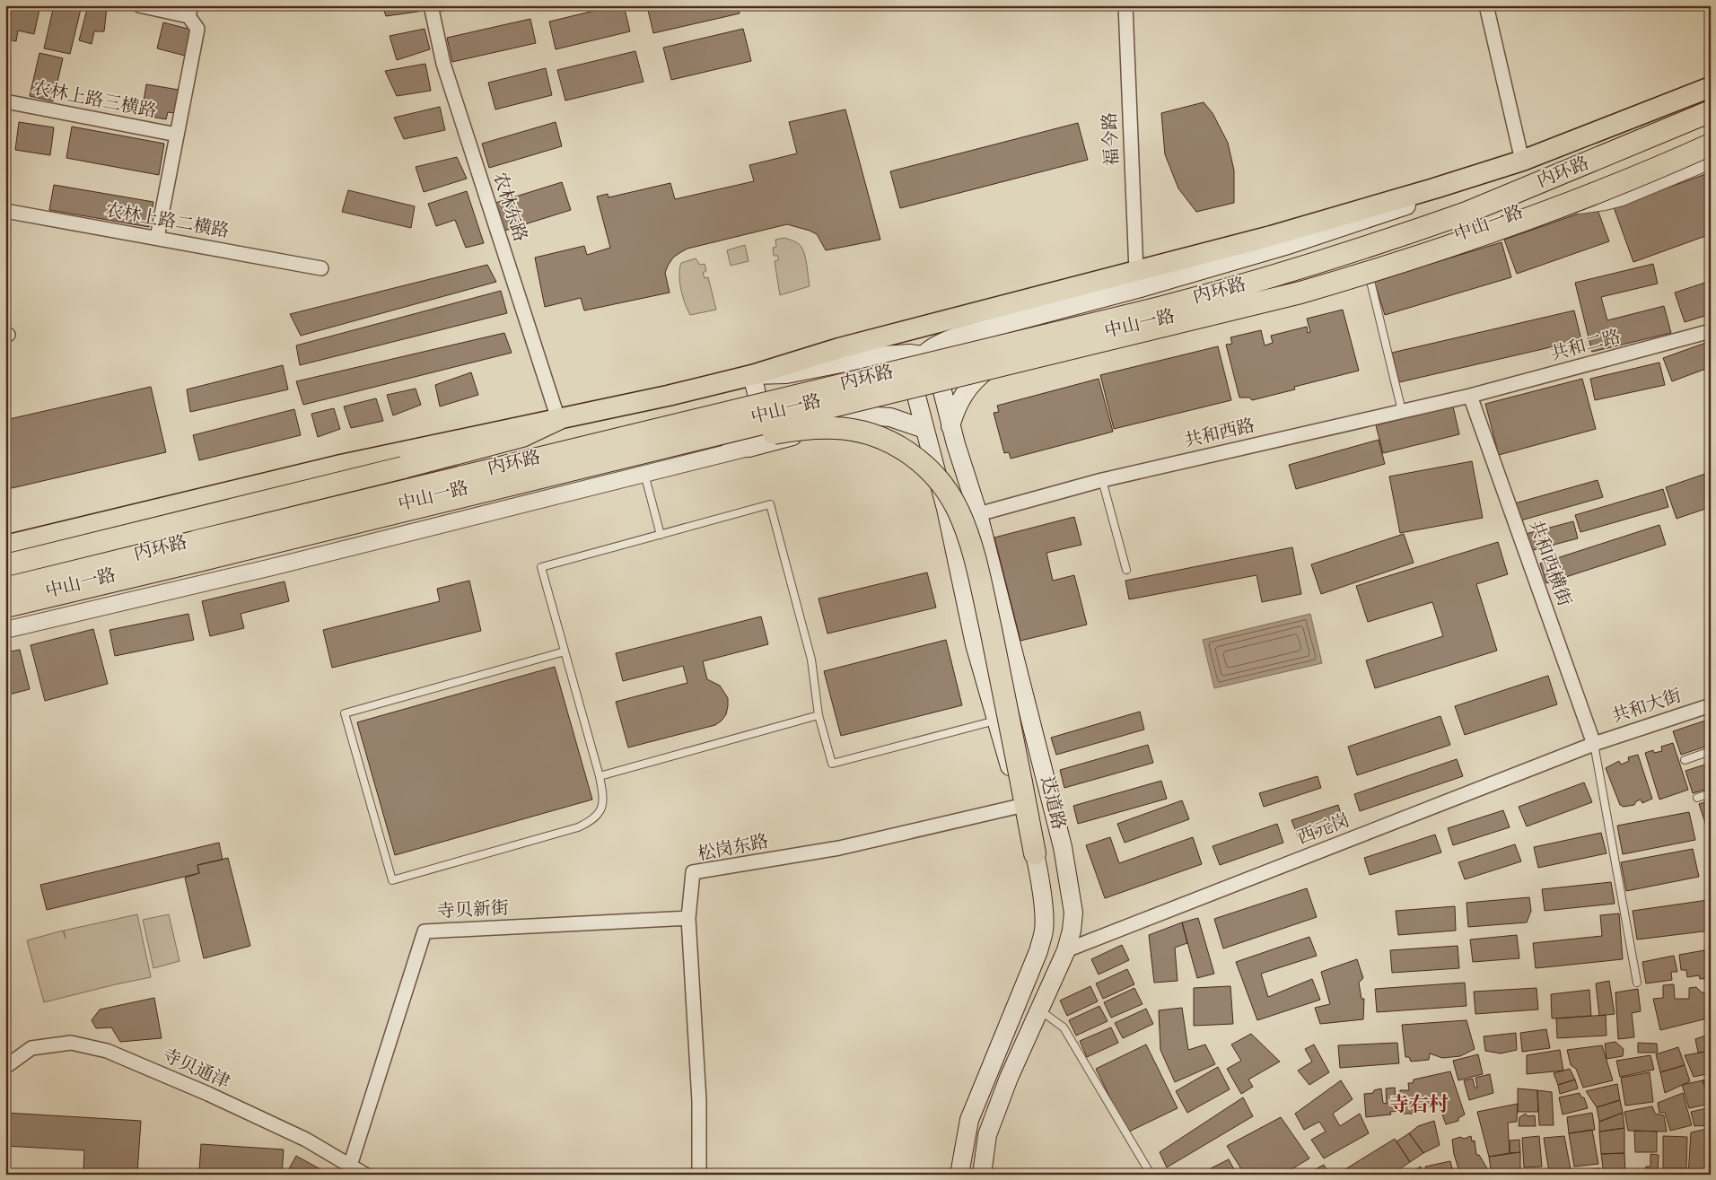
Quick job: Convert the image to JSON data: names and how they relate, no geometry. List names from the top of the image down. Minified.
{"streets":{"highway":["内环路"],"main road":["中山一路","达道路"],"street":["农林上路三横路","福今路","农林东路","农林上路二横路","共和二路","共和西路","共和西横街","共和大街","西元岗","松岗东路","寺贝新街","寺贝通津"]},"crossings":[["中山一路","达道路"],["共和二路","共和西路"],["共和二路","共和西横街"],["共和西路","共和西横街"],["共和西路","达道路"],["共和西横街","共和大街"],["共和西横街","西元岗"],["共和大街","西元岗"],["达道路","西元岗"],["达道路","松岗东路"],["松岗东路","寺贝新街"],["寺贝新街","寺贝通津"]],"districts":["寺右村"]}
